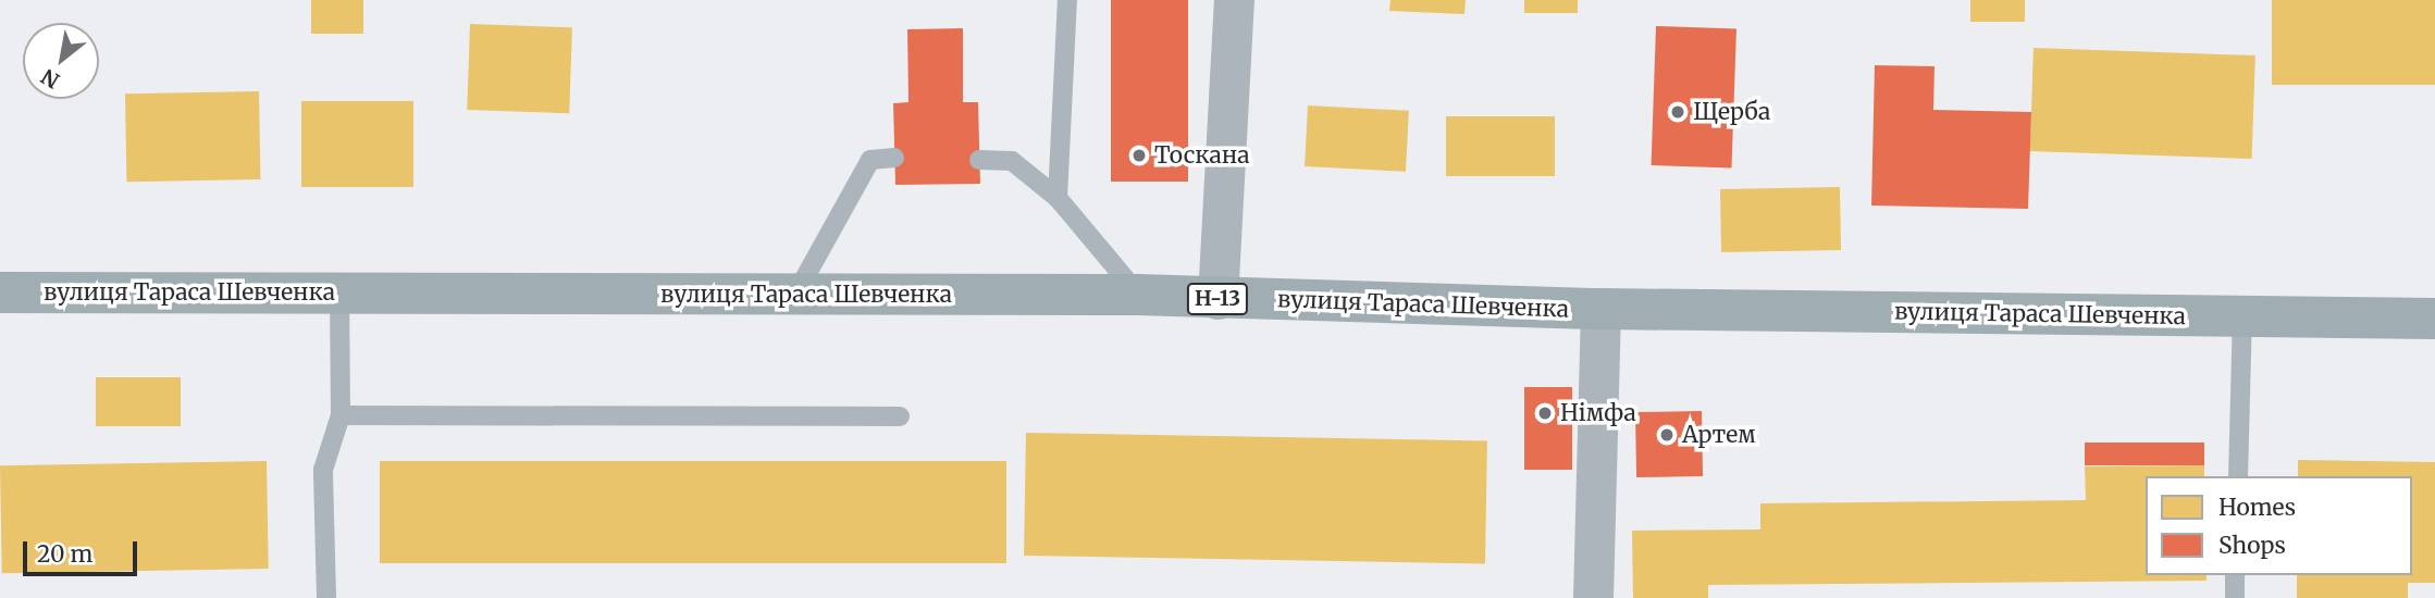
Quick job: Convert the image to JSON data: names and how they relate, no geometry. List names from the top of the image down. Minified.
{"streets":{"main road":["вулиця Тараса Шевченка","Н-13"]},"places":["Щерба","Тоскана","Німфа","Артем"],"legend":["Homes","Shops"],"scale_bar":"20 m","north":"bottom left"}
